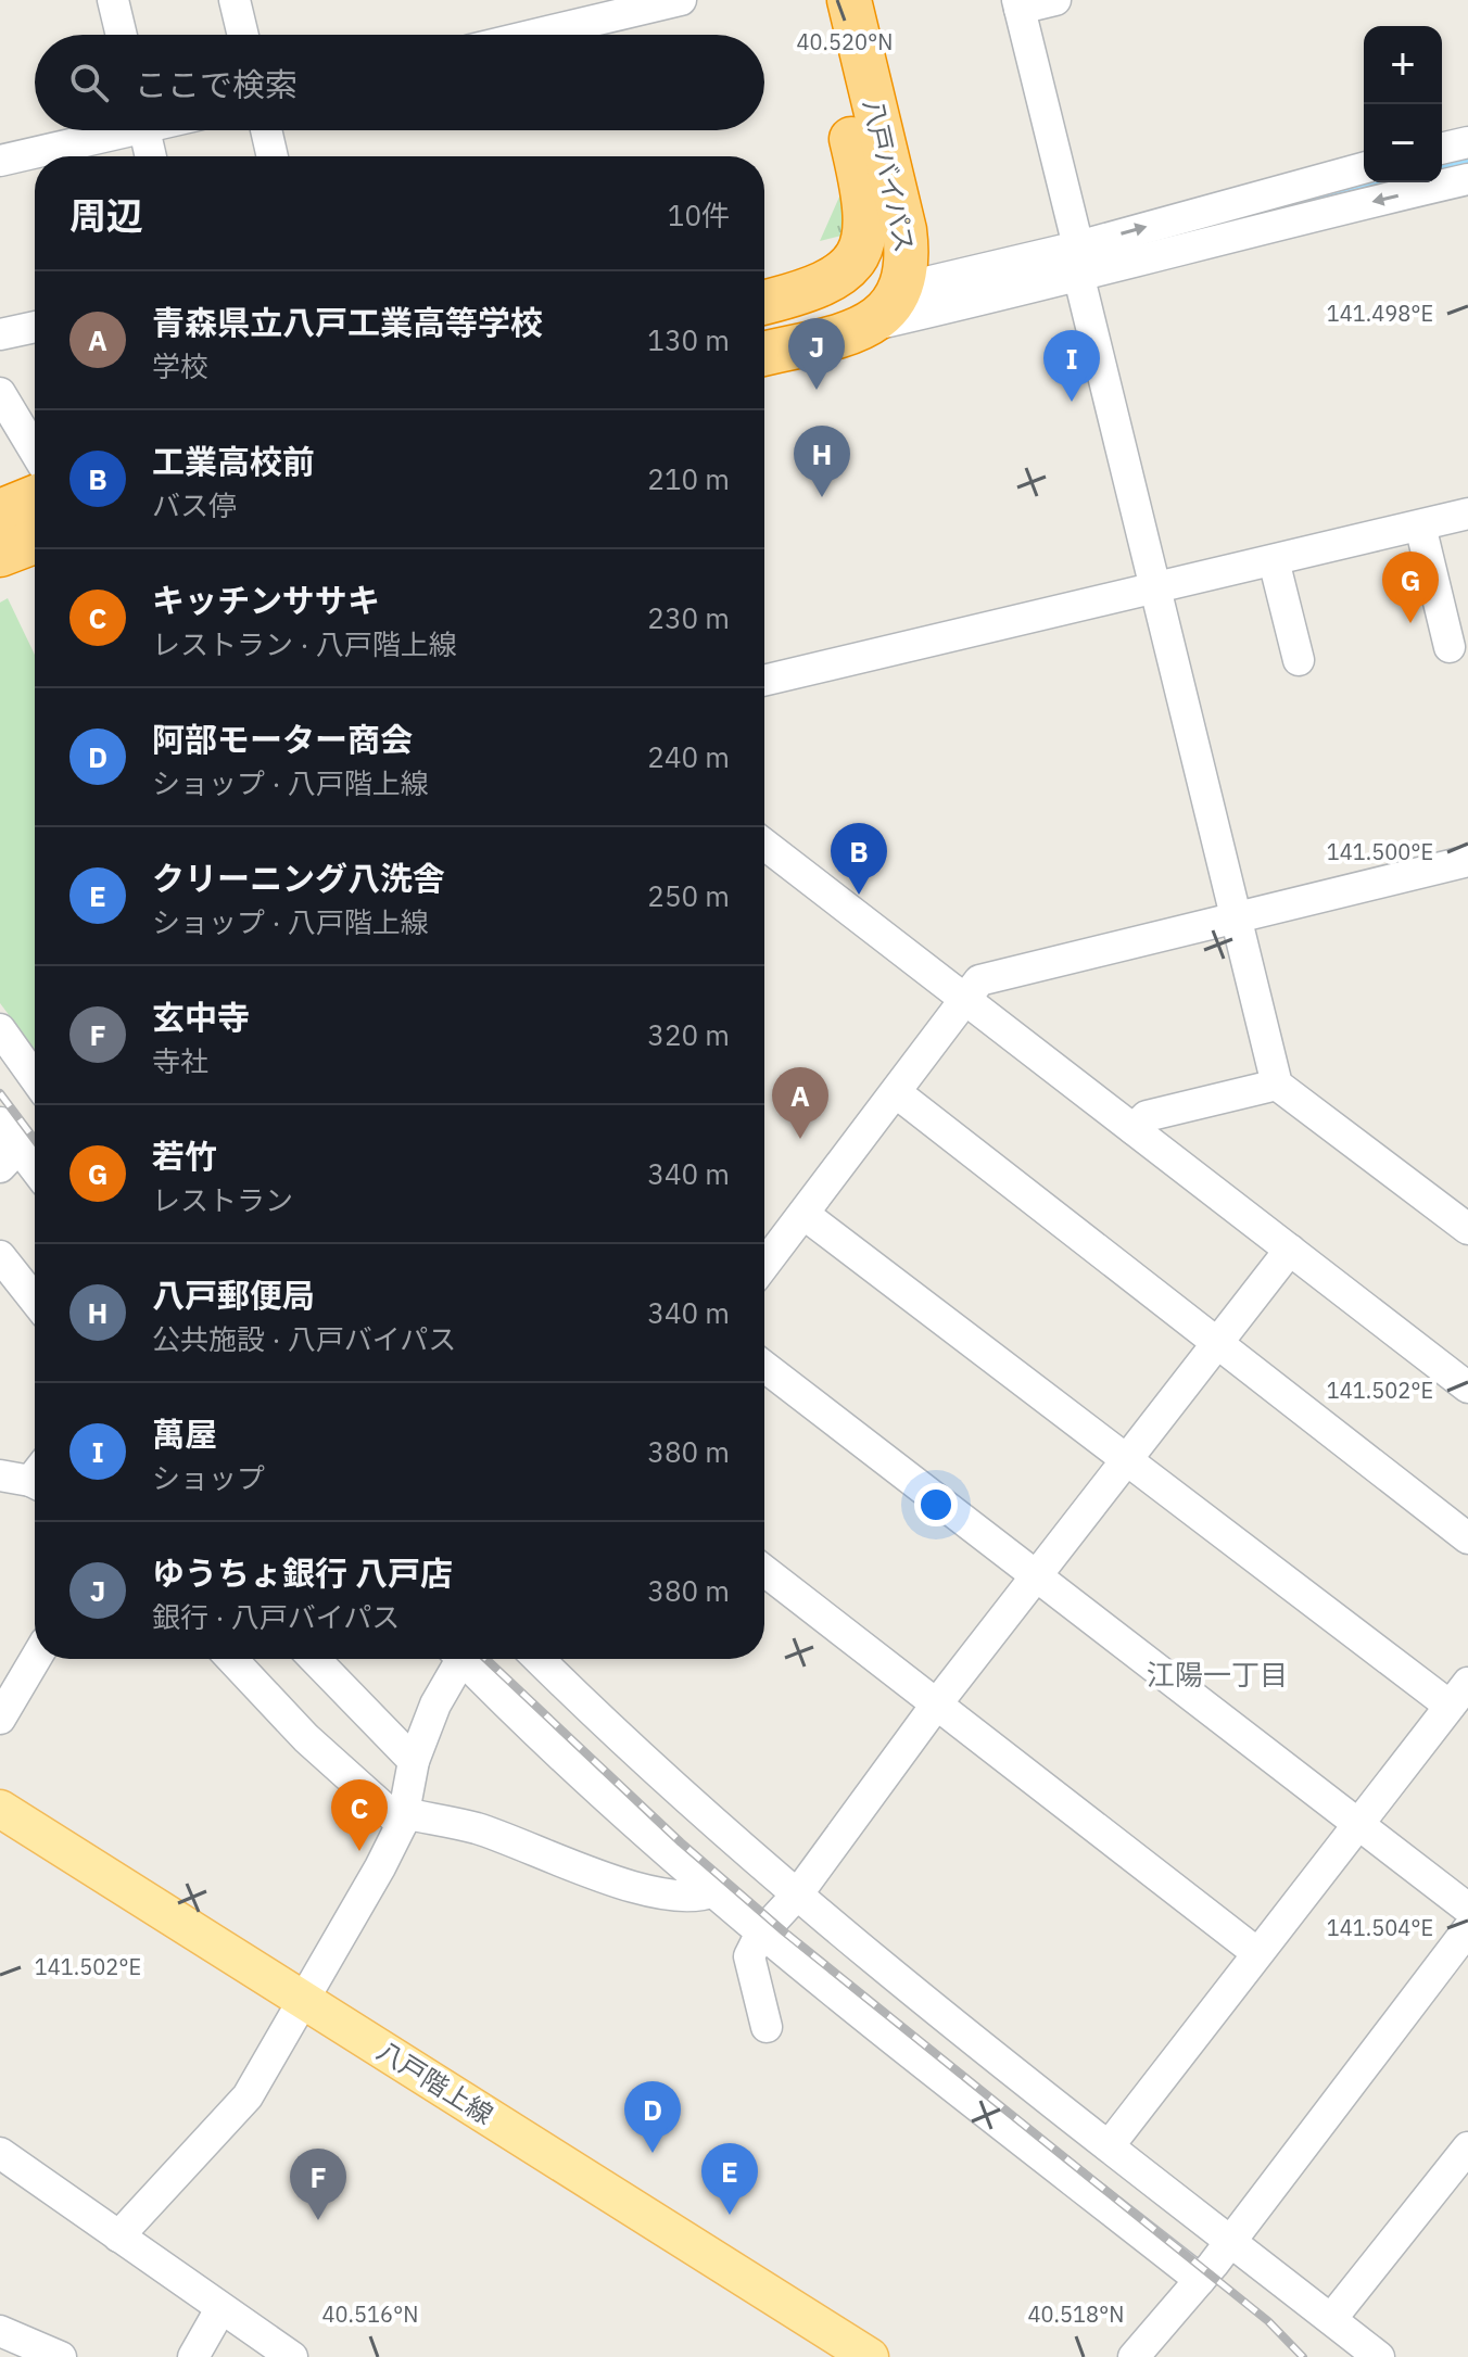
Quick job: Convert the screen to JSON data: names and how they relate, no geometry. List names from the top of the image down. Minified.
{"streets":{"highway":["八戸バイパス"],"main road":["八戸階上線"]},"districts":["江陽一丁目"],"page":{"map_buttons":["+","−"],"search":"ここで検索","heading":["周辺","10件"],"list":[{"mark":"A","name":"青森県立八戸工業高等学校","note":"学校","value":"130 m"},{"mark":"B","name":"工業高校前","note":"バス停","value":"210 m"},{"mark":"C","name":"キッチンササキ","note":"レストラン · 八戸階上線","value":"230 m"},{"mark":"D","name":"阿部モーター商会","note":"ショップ · 八戸階上線","value":"240 m"},{"mark":"E","name":"クリーニング八洗舎","note":"ショップ · 八戸階上線","value":"250 m"},{"mark":"F","name":"玄中寺","note":"寺社","value":"320 m"},{"mark":"G","name":"若竹","note":"レストラン","value":"340 m"},{"mark":"H","name":"八戸郵便局","note":"公共施設 · 八戸バイパス","value":"340 m"},{"mark":"I","name":"萬屋","note":"ショップ","value":"380 m"},{"mark":"J","name":"ゆうちょ銀行 八戸店","note":"銀行 · 八戸バイパス","value":"380 m"}],"pins":["J","I","H","G","B","A","C","D","E","F"]},"coordinates":["40.520°N","141.498°E","141.500°E","141.502°E","141.504°E","40.516°N","40.518°N"]}
